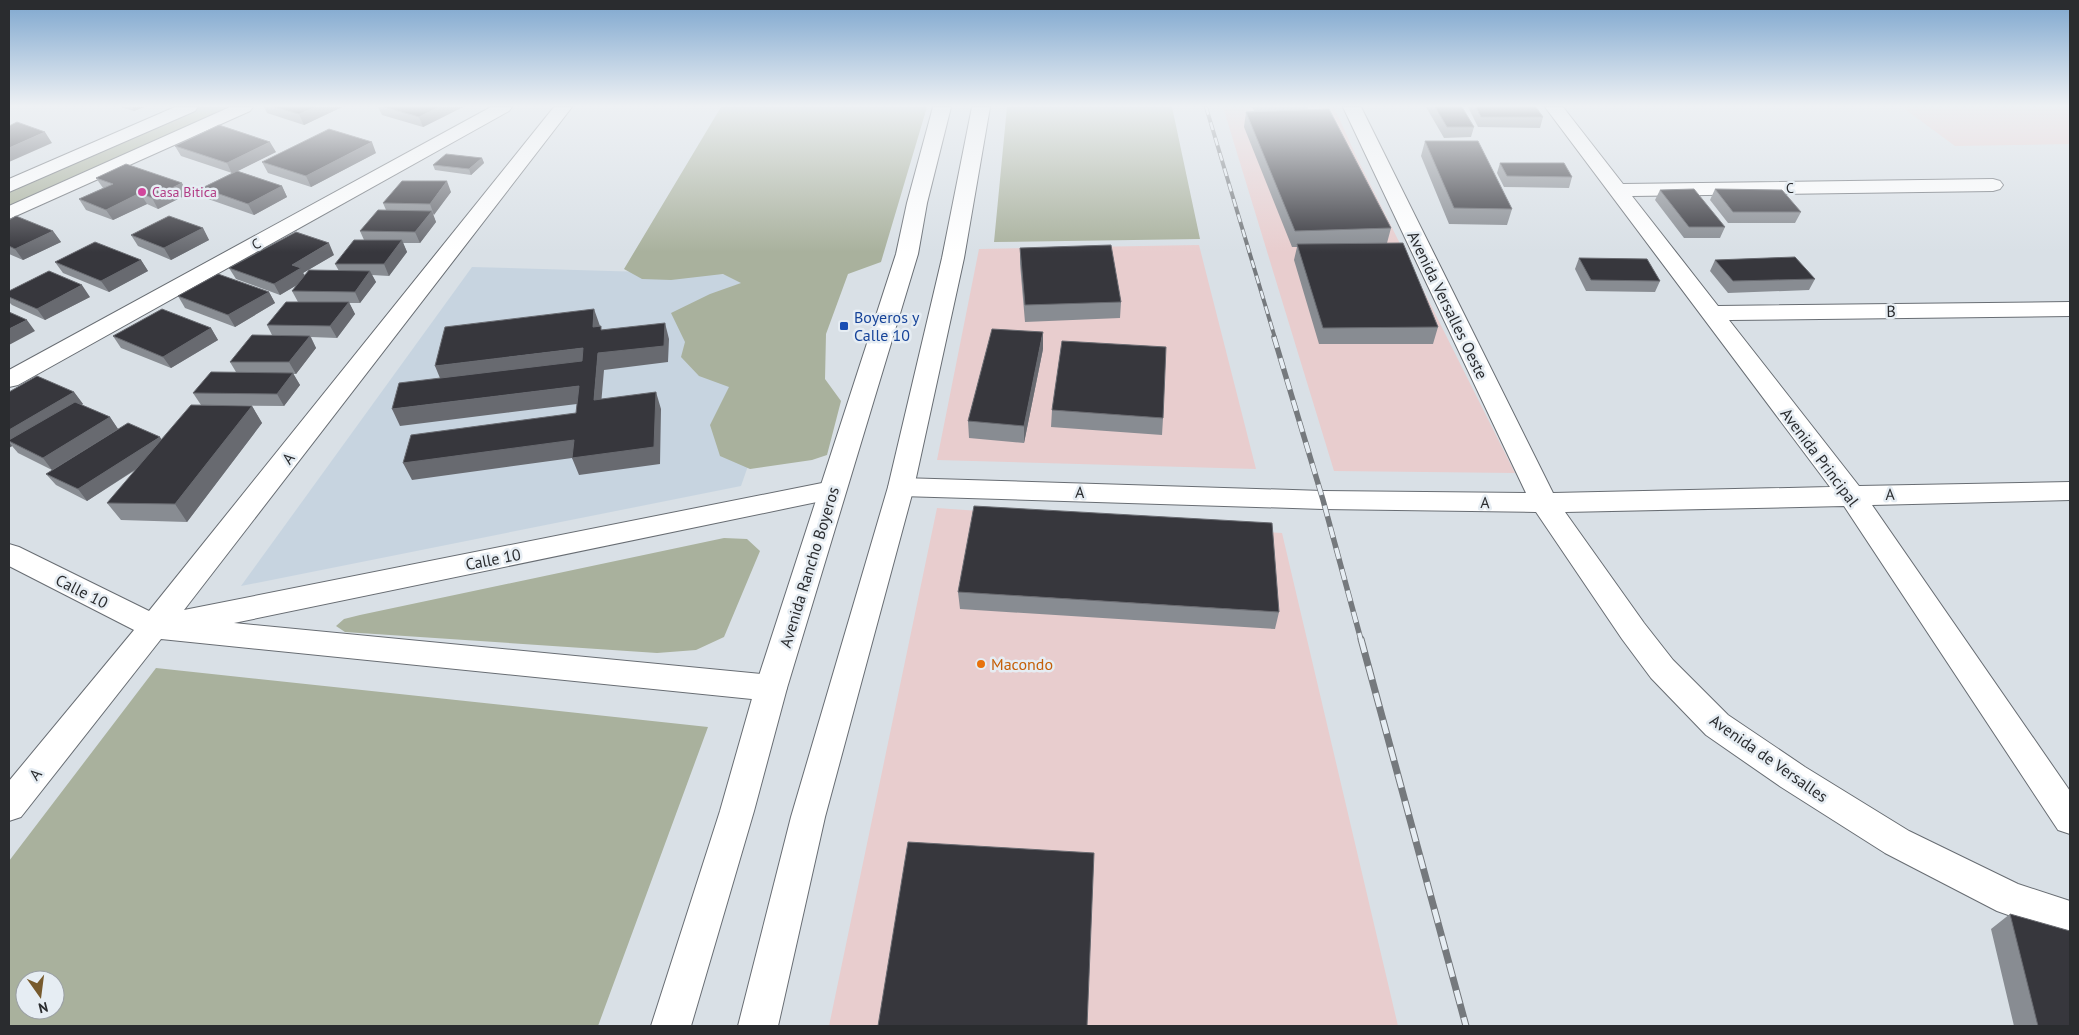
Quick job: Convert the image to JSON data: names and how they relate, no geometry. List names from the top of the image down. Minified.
{"streets":{"main road":["C","Avenida Versalles Oeste","B","Avenida Principal","A","Calle 10","Avenida Rancho Boyeros","Avenida de Versalles"]},"crossings":[["C","Avenida Principal"],["Avenida Versalles Oeste","A"],["Avenida Versalles Oeste","Avenida de Versalles"],["B","Avenida Principal"],["Avenida Principal","A"],["A","Calle 10"],["A","Avenida de Versalles"],["Calle 10","Avenida Rancho Boyeros"]],"places":{"other":["Casa Bitica","Macondo"],"transit":["Boyeros y Calle 10"]},"north":"bottom"}
